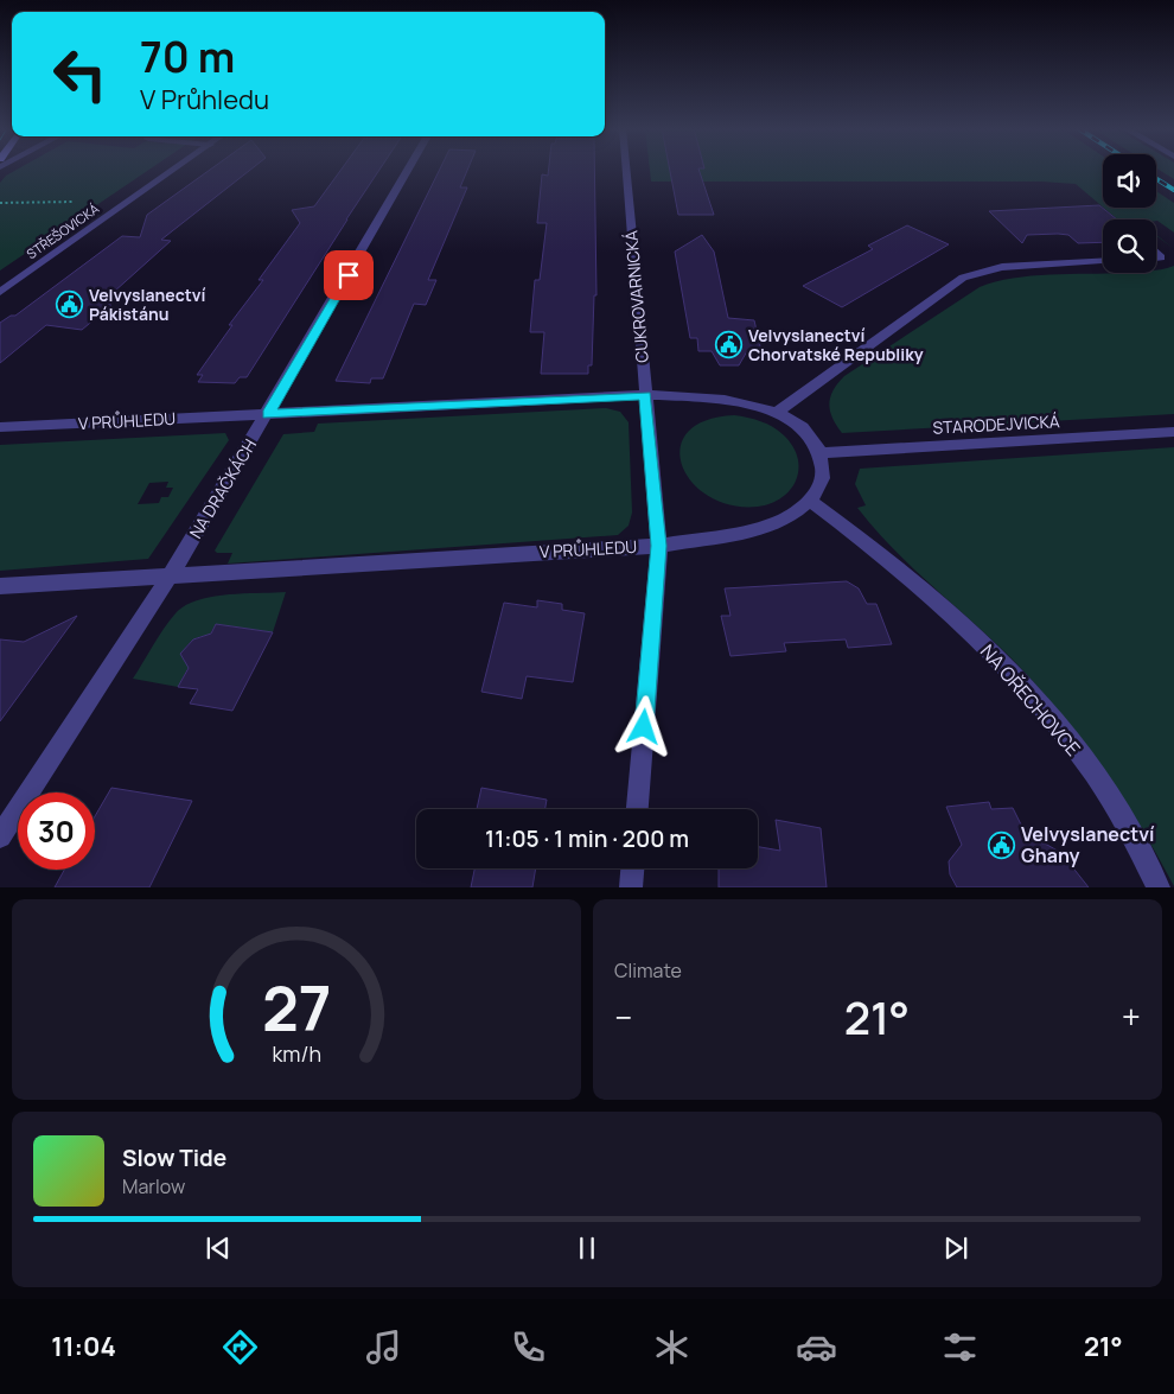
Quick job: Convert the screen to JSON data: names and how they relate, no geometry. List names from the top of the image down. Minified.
{"streets":{"street":["STŘEŠOVICKÁ","CUKROVARNICKÁ","V PRŮHLEDU","STARODEJVICKÁ","NA DRAČKÁCH","NA OŘECHOVCE"]},"crossings":[["CUKROVARNICKÁ","V PRŮHLEDU"],["V PRŮHLEDU","STARODEJVICKÁ"],["V PRŮHLEDU","NA DRAČKÁCH"],["V PRŮHLEDU","NA OŘECHOVCE"]],"places":{"public building":["Velvyslanectví Pákistánu","Velvyslanectví Chorvatské Republiky","Velvyslanectví Ghany"]},"page":{"turn":["70 m","V Průhledu"],"limit":"30","trip":"11:05 · 1 min · 200 m","tile":"Climate","heat":["−","21°","+"],"song":["Slow Tide","Marlow"],"tabs":["11:04","21°"],"gauge":["27","km/h"]}}
